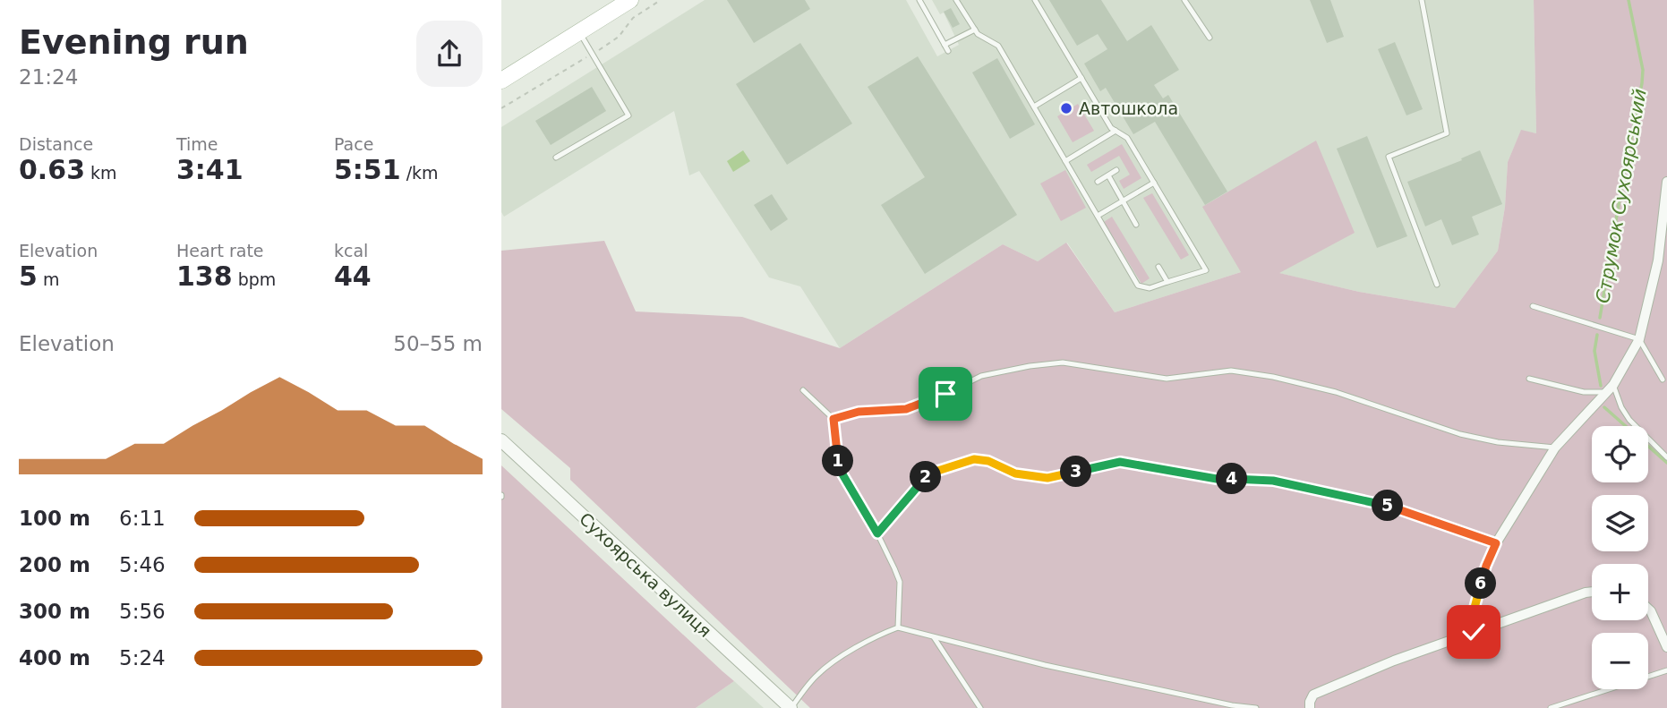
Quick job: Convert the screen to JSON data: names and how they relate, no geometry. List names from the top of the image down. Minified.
{"streets":{"street":["Сухоярська вулиця"]},"water":["Струмок Сухоярський"],"places":["Автошкола"],"page":{"heading":["Evening run","21:24"],"stats":[["Distance","0.63 km"],["Time","3:41"],["Pace","5:51 /km"],["Elevation","5 m"],["Heart rate","138 bpm"],["kcal","44"]],"chart":["Elevation","50–55 m"],"map_buttons":["+","−"],"pins":["1","3","2","4","5","6"],"list":[{"name":"100 m","note":"6:11"},{"name":"200 m","note":"5:46"},{"name":"300 m","note":"5:56"},{"name":"400 m","note":"5:24"}]}}
